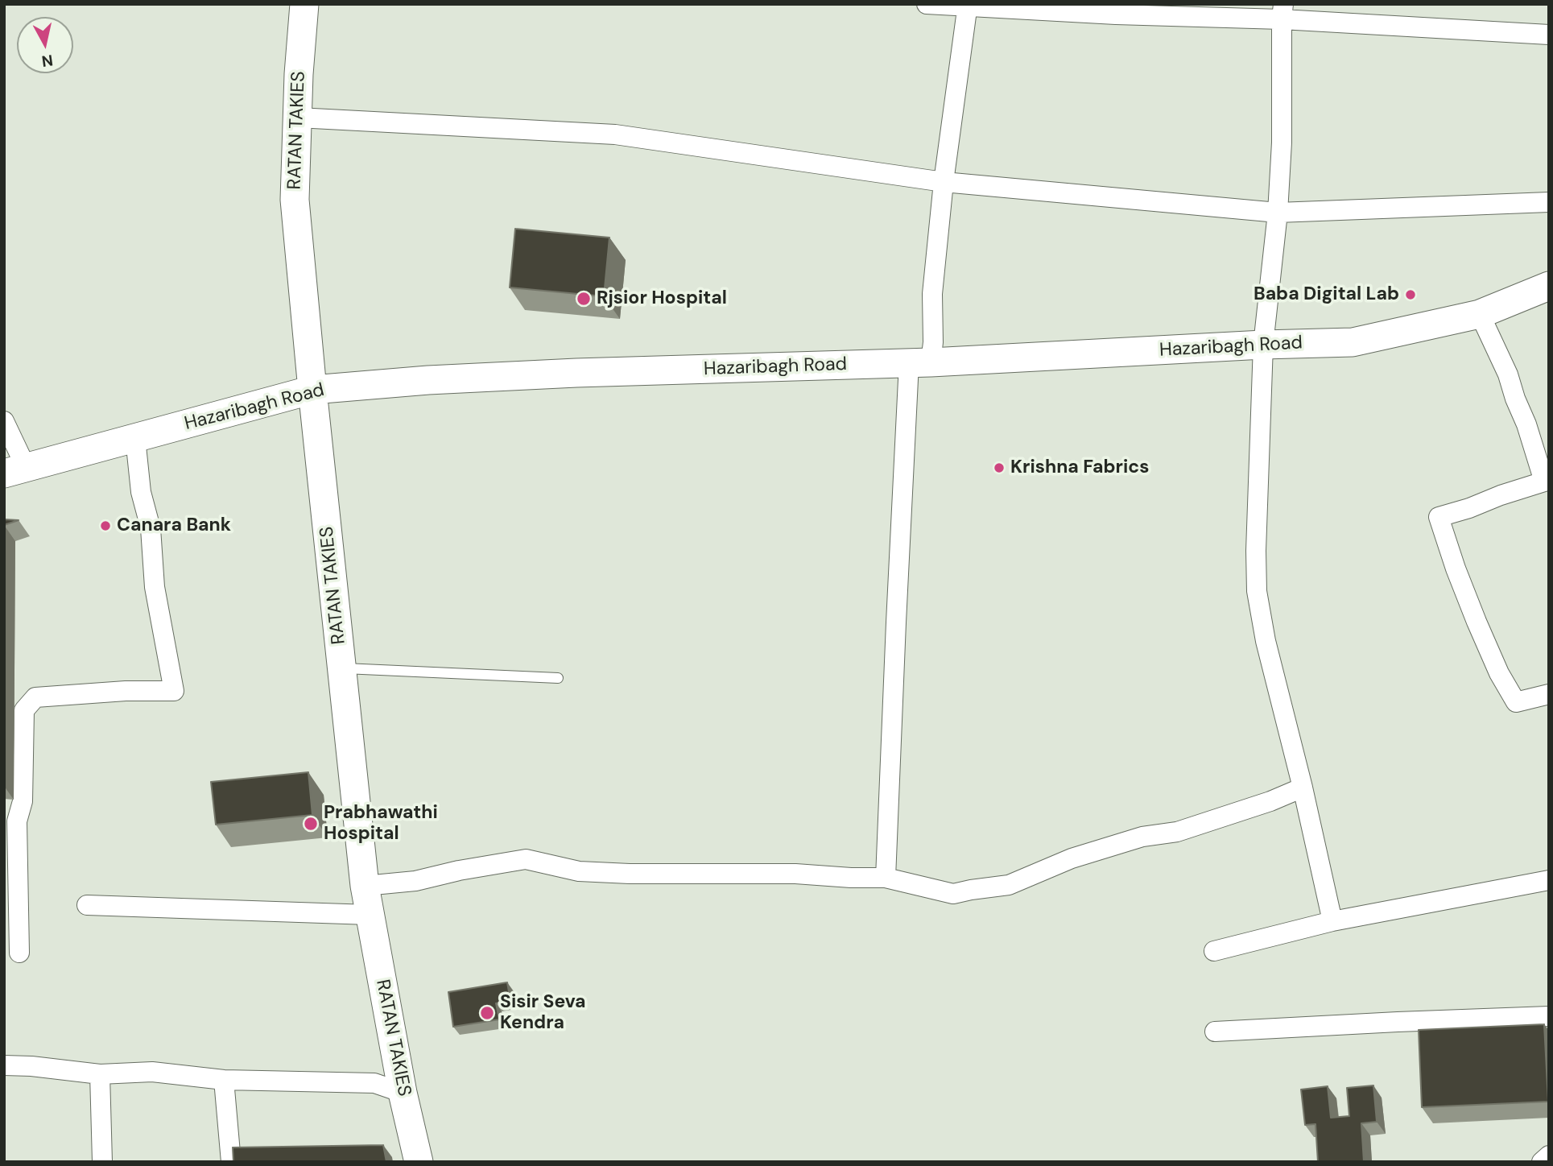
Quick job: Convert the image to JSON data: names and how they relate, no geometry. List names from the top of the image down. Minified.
{"streets":{"main road":["RATAN TAKIES","Hazaribagh Road"]},"crossings":[["RATAN TAKIES","Hazaribagh Road"]],"places":["Baba Digital Lab","Rjsior Hospital","Krishna Fabrics","Canara Bank","Prabhawathi Hospital","Sisir Seva Kendra"],"north":"bottom"}
